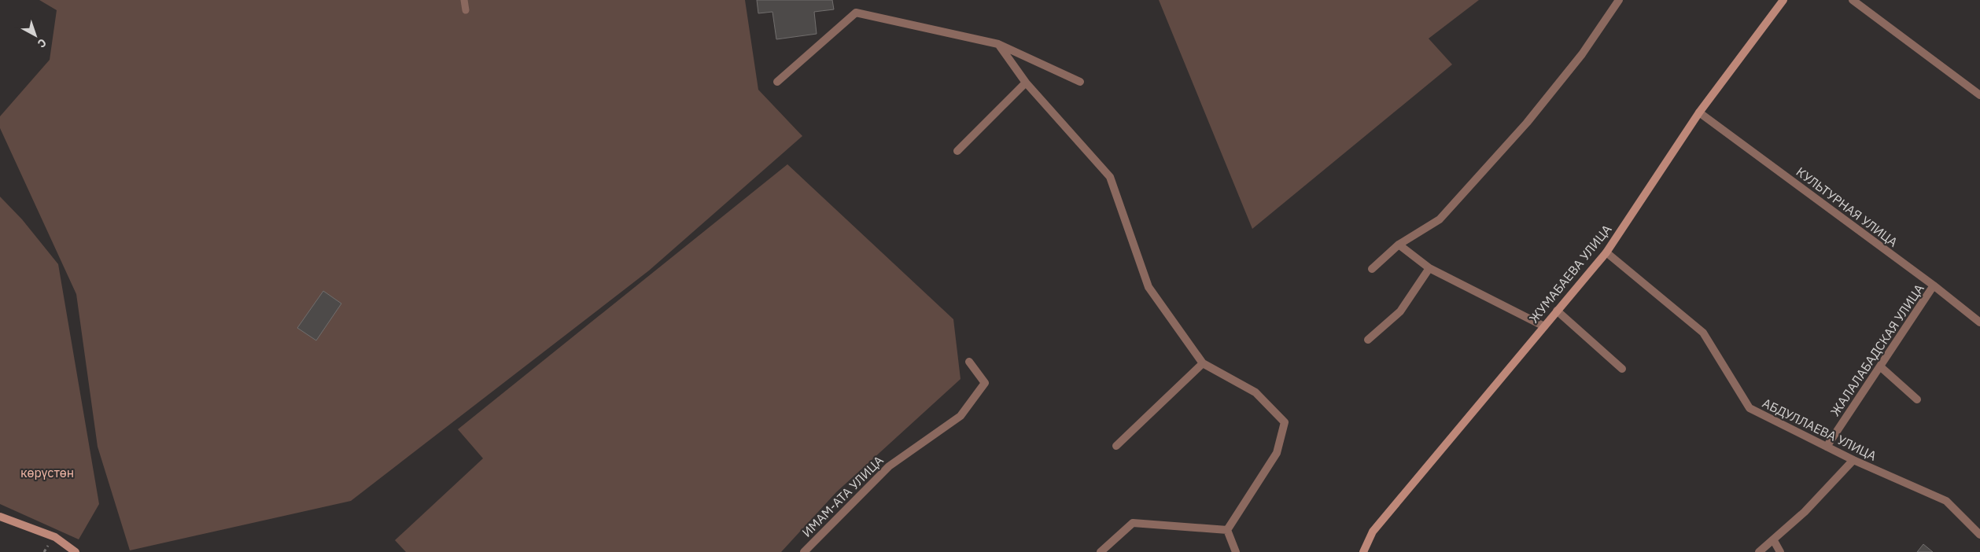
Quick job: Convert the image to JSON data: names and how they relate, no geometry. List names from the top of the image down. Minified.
{"streets":{"street":["КУЛЬТУРНАЯ УЛИЦА","ЖУМАБАЕВА УЛИЦА","ЖАЛАЛАБАДСКАЯ УЛИЦА","АБДУЛЛАЕВА УЛИЦА","ИМАМ-АТА УЛИЦА"]},"crossings":[["КУЛЬТУРНАЯ УЛИЦА","ЖУМАБАЕВА УЛИЦА"],["КУЛЬТУРНАЯ УЛИЦА","ЖАЛАЛАБАДСКАЯ УЛИЦА"],["ЖУМАБАЕВА УЛИЦА","АБДУЛЛАЕВА УЛИЦА"],["ЖАЛАЛАБАДСКАЯ УЛИЦА","АБДУЛЛАЕВА УЛИЦА"]],"parks":["көрүстөн"],"north":"bottom right"}
